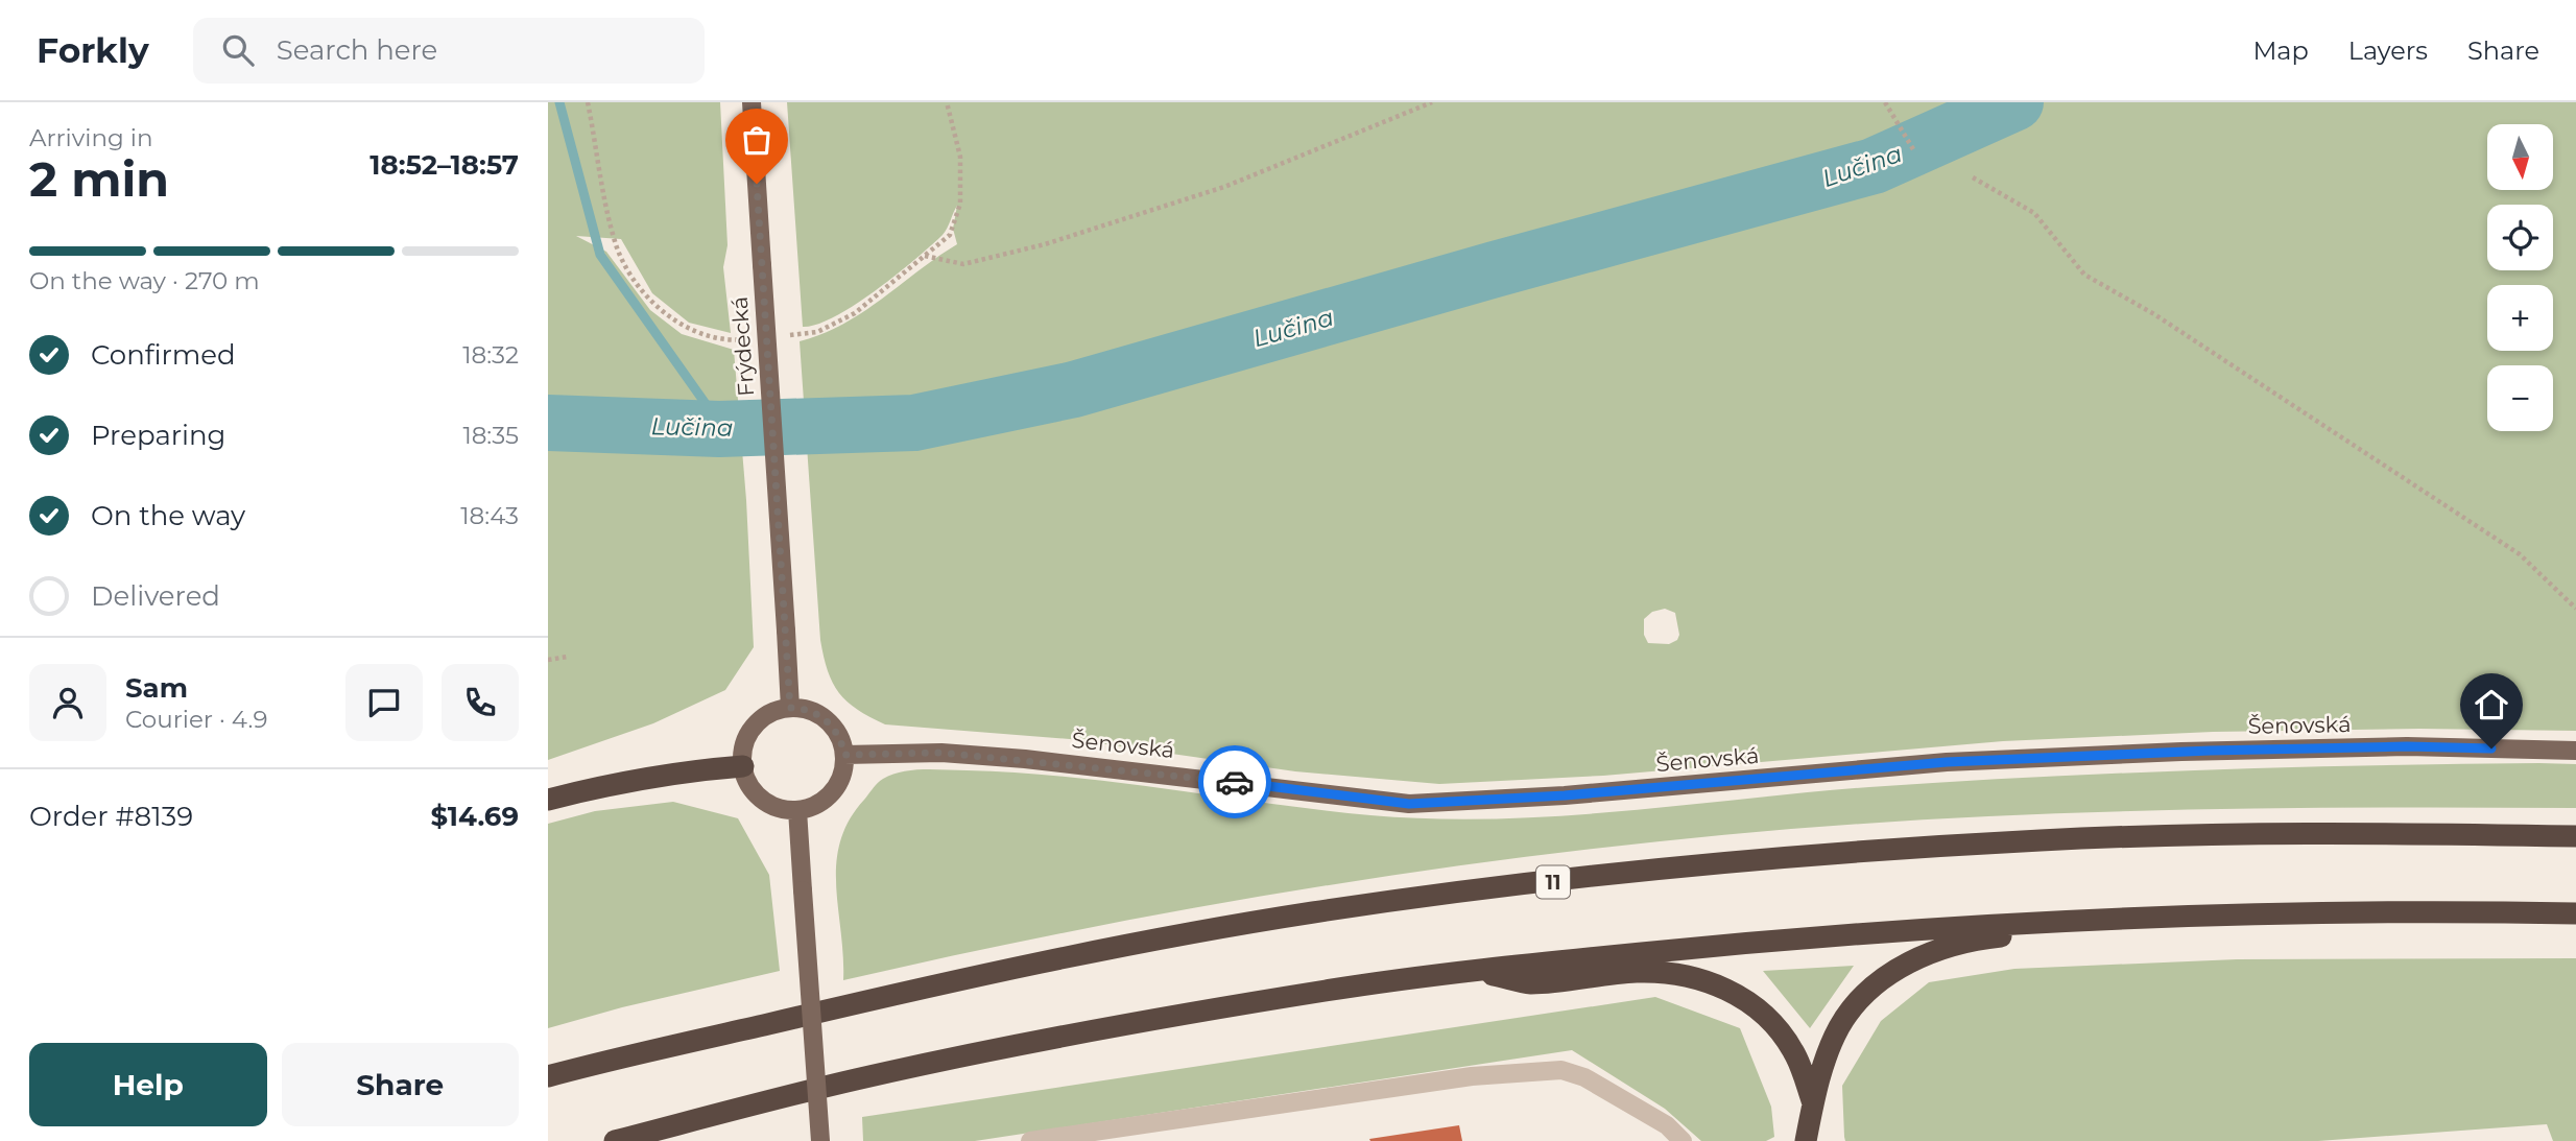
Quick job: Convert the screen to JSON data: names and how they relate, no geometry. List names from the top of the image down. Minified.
{"streets":{"highway":["11"],"main road":["Frýdecká","Šenovská"]},"crossings":[["Frýdecká","Šenovská"]],"water":["Lučina"],"north":"bottom","page":{"header":"Forkly","search":"Search here","nav":["Map","Layers","Share"],"heading":["2 min","Arriving in","18:52–18:57"],"panel":["Sam","Courier · 4.9","Order #8139","$14.69"],"map_buttons":["+","−"],"bar":"On the way · 270 m","list":[["Confirmed","18:32"],["Preparing","18:35"],["On the way","18:43"],"Delivered"],"buttons":["Help","Share"]}}
